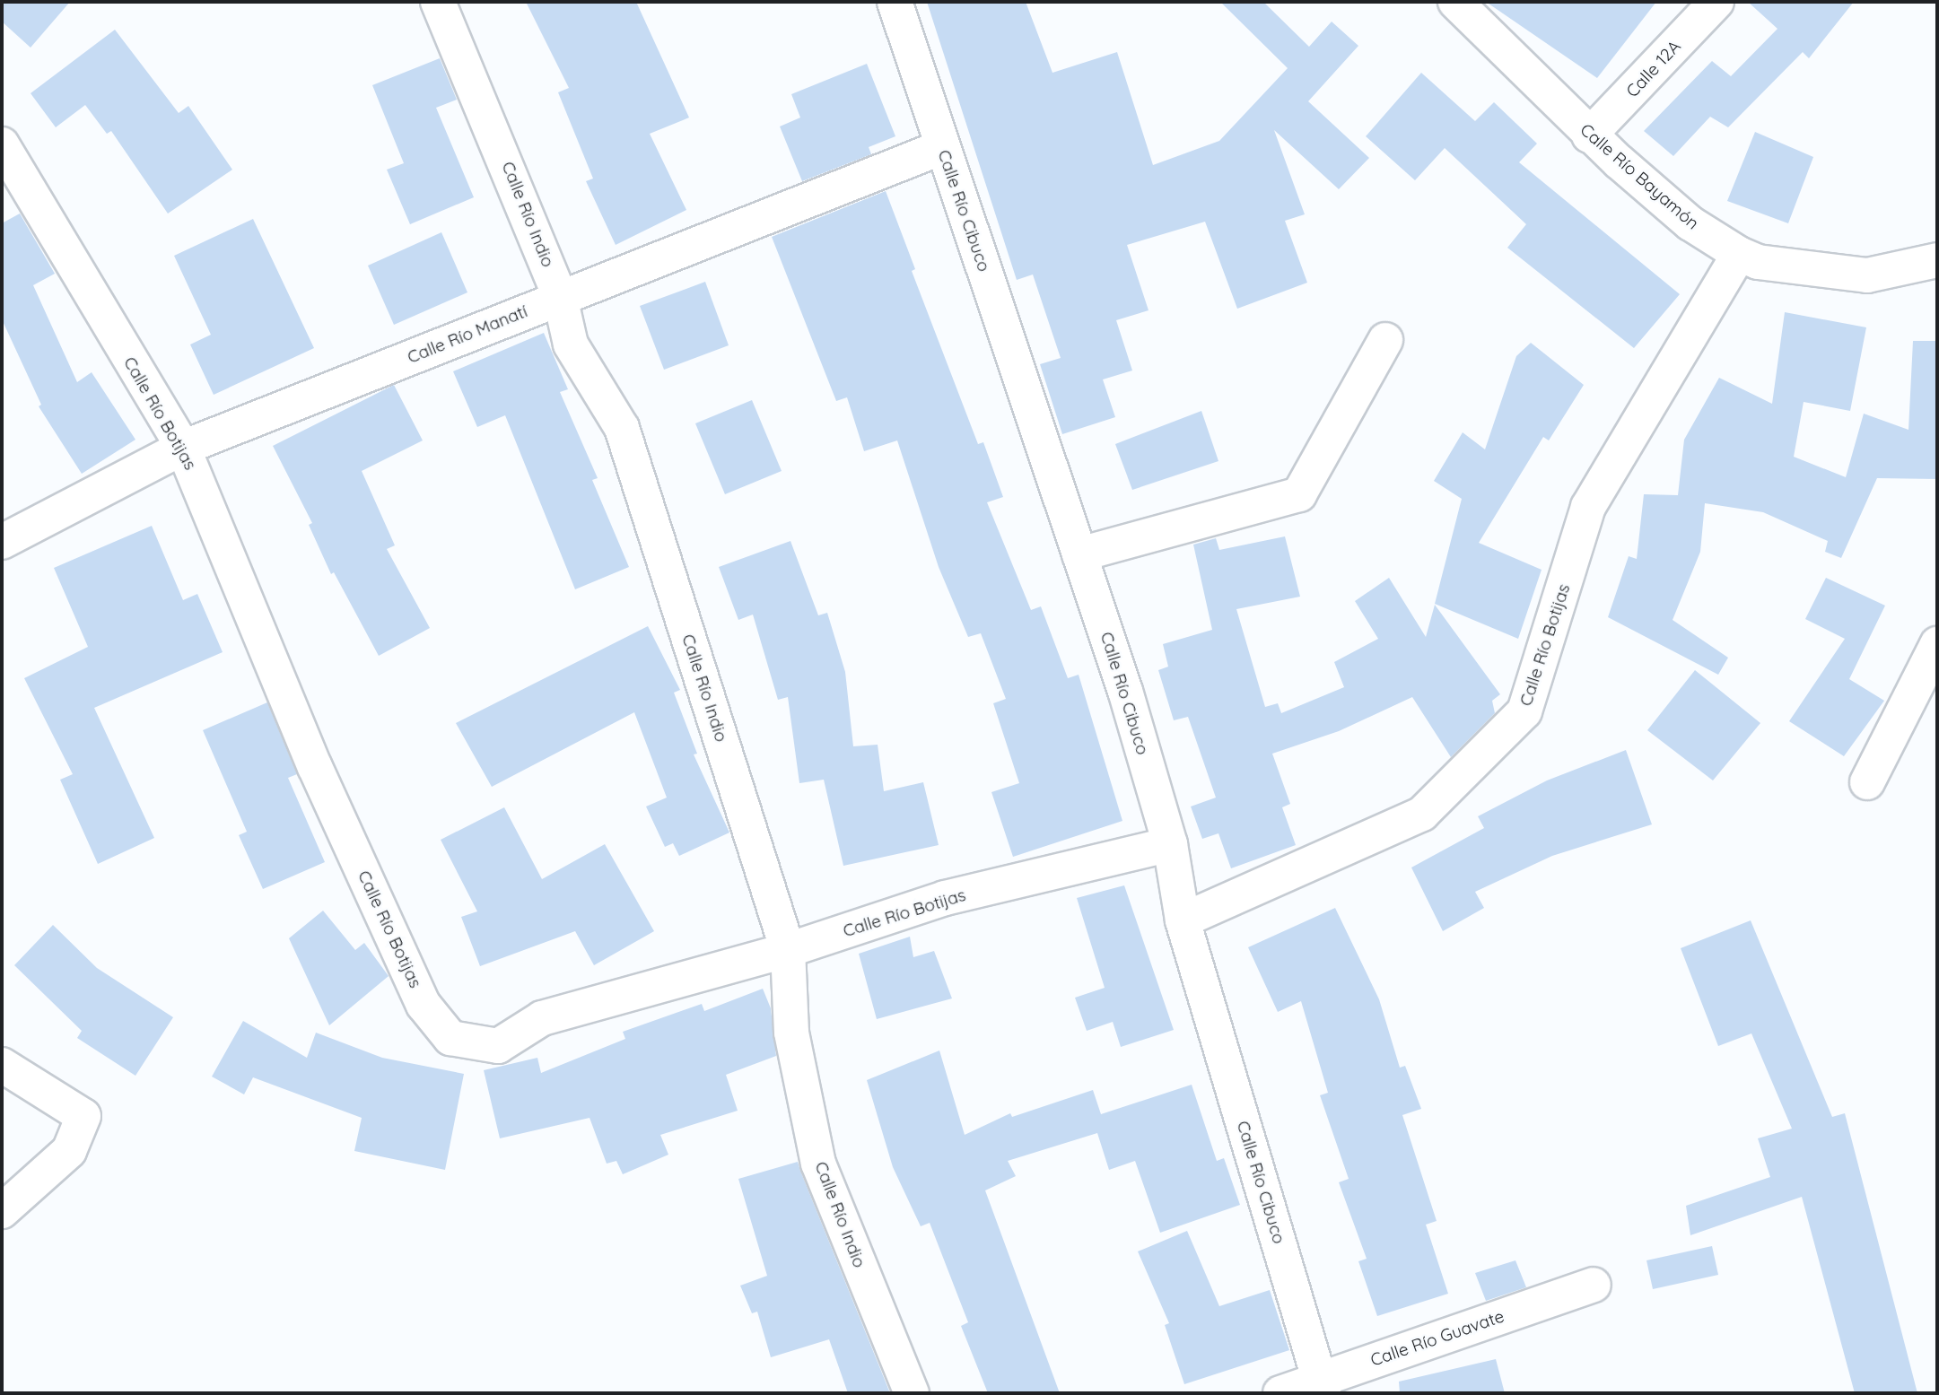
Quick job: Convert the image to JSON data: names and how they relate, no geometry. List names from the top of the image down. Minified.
{"streets":{"street":["Calle 12A","Calle Río Bayamón","Calle Río Cibuco","Calle Río Indio","Calle Río Manatí","Calle Río Botijas","Calle Río Guavate"]},"crossings":[["Calle 12A","Calle Río Bayamón"],["Calle Río Bayamón","Calle Río Botijas"],["Calle Río Cibuco","Calle Río Manatí"],["Calle Río Cibuco","Calle Río Botijas"],["Calle Río Cibuco","Calle Río Guavate"],["Calle Río Indio","Calle Río Manatí"],["Calle Río Indio","Calle Río Botijas"],["Calle Río Manatí","Calle Río Botijas"]]}
